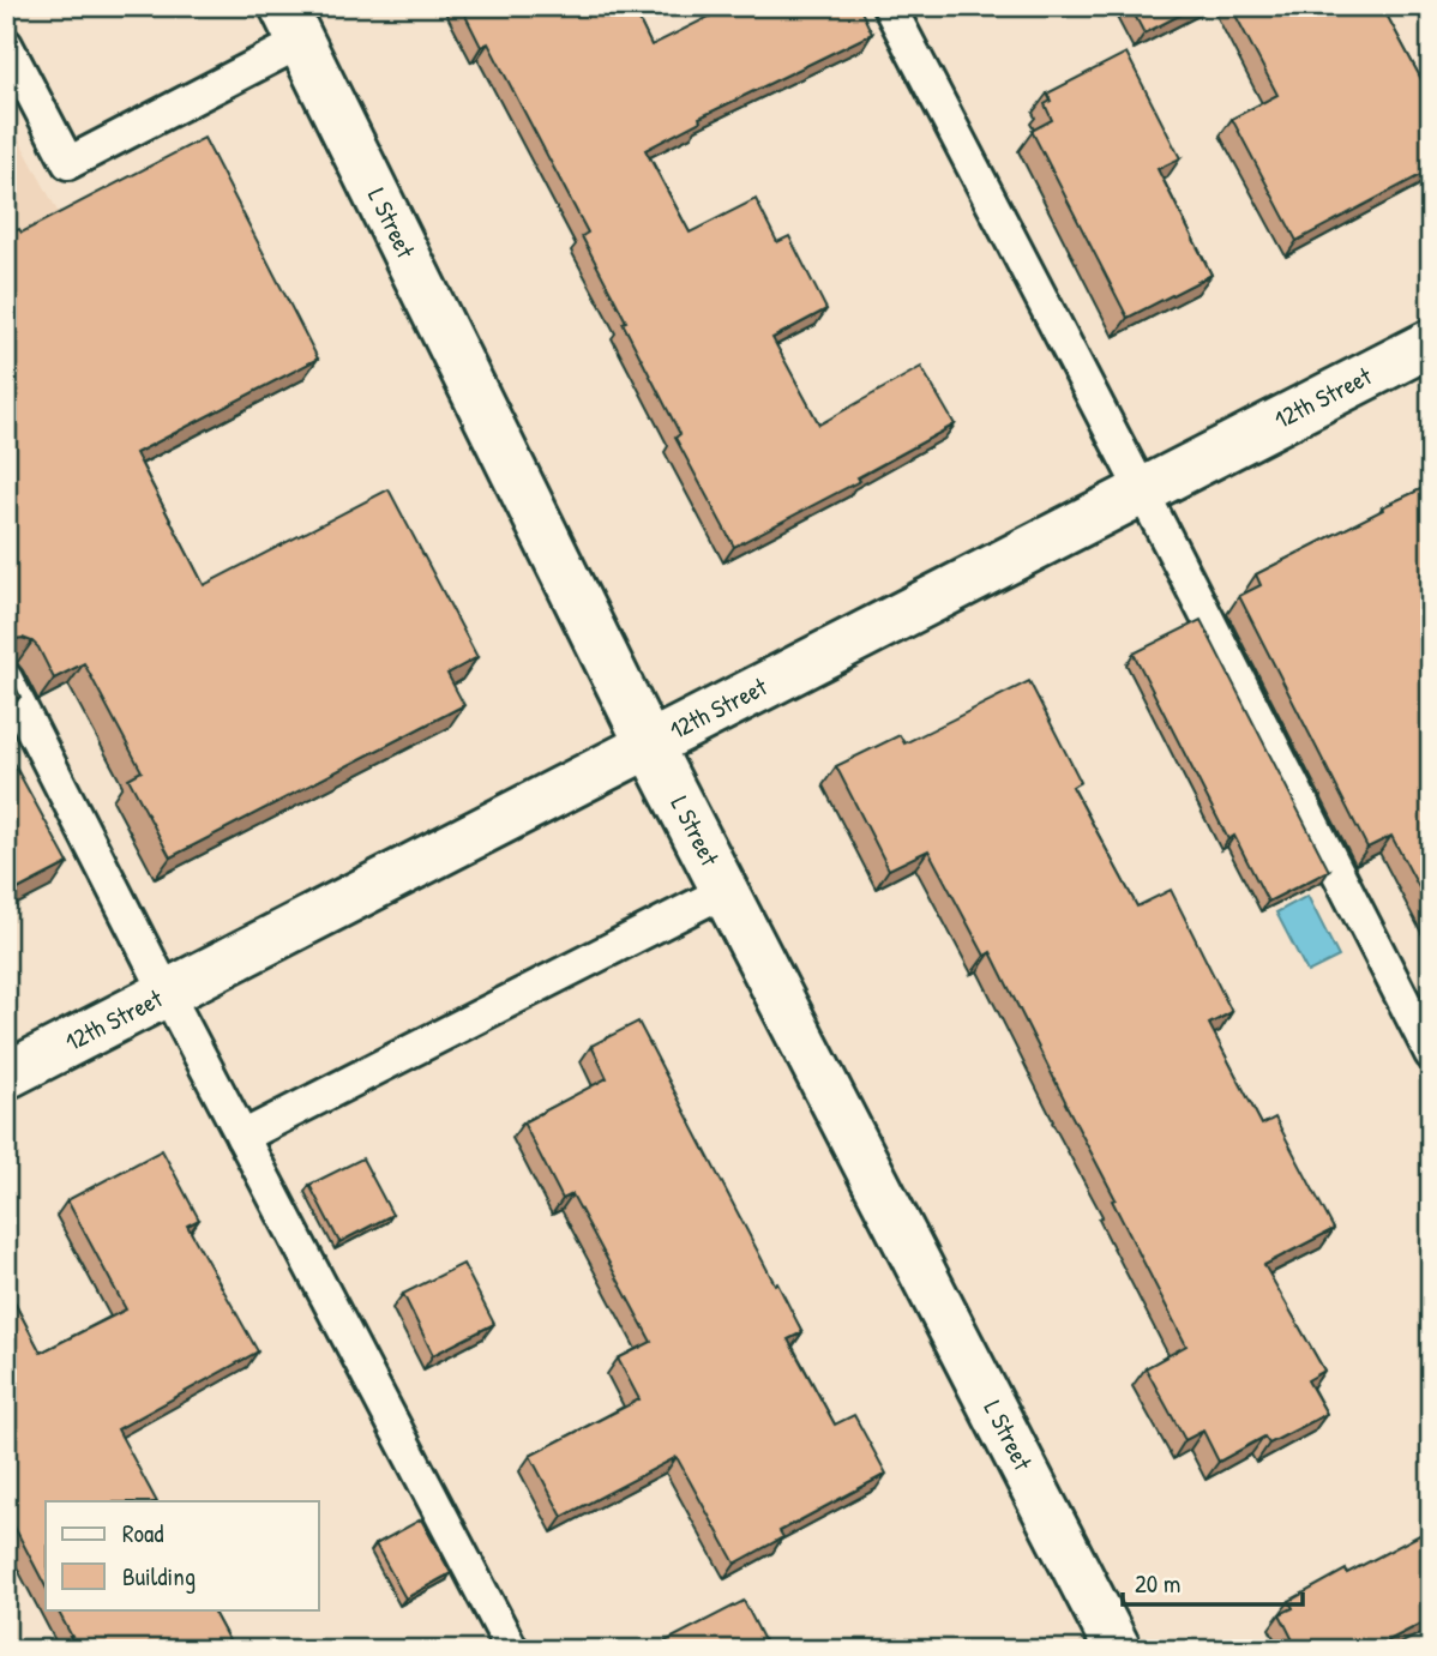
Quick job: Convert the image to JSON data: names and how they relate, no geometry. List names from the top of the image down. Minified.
{"streets":{"street":["L Street","12th Street"]},"crossings":[["L Street","12th Street"]],"legend":["Road","Building"],"scale_bar":"20 m"}
